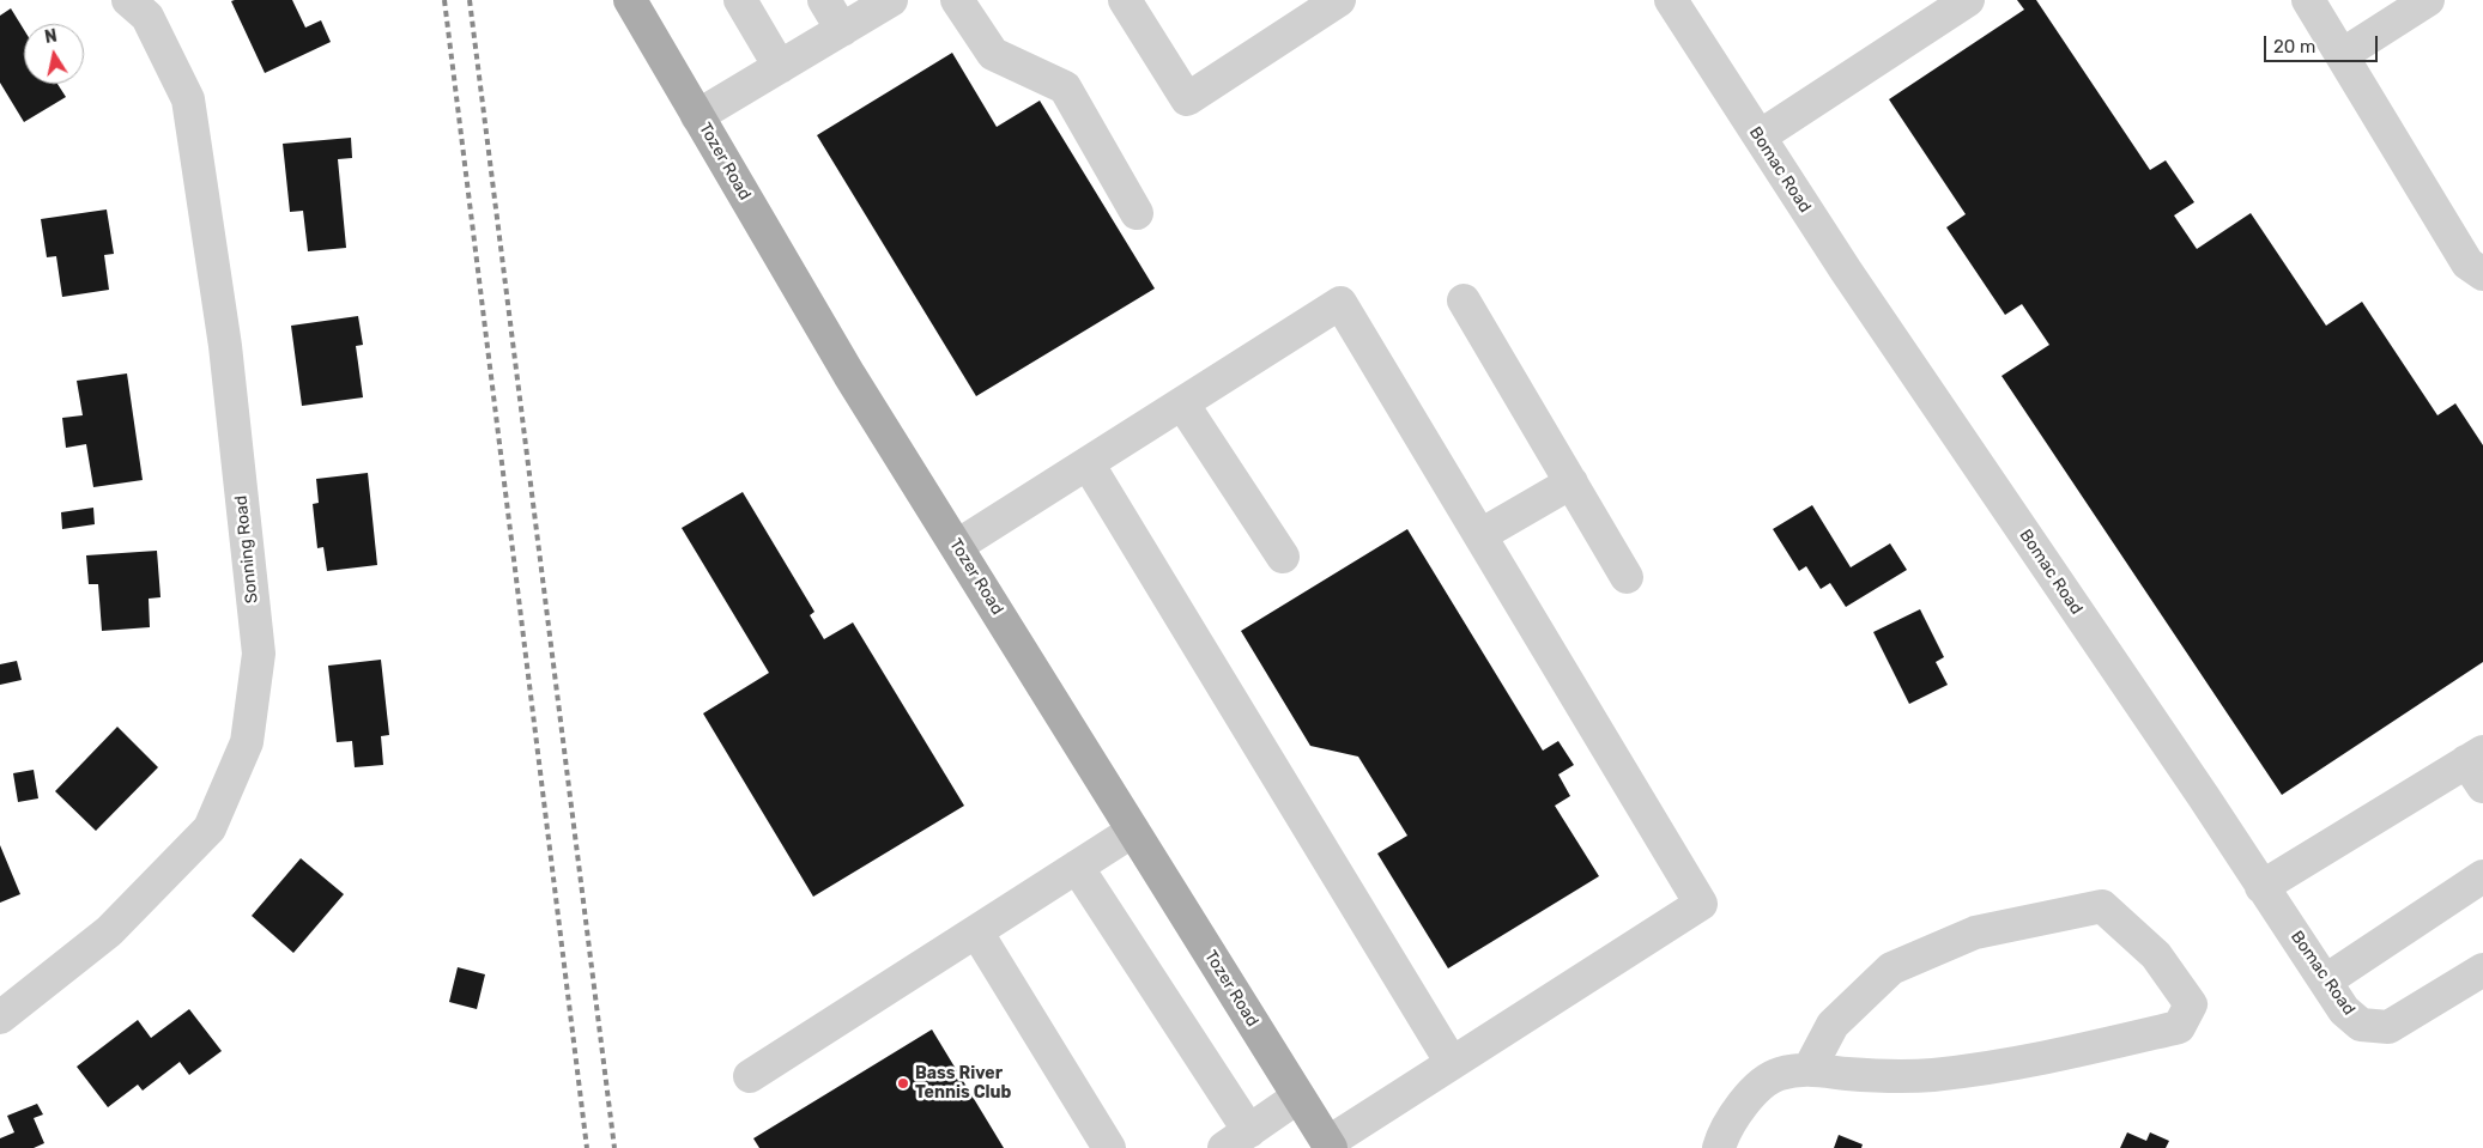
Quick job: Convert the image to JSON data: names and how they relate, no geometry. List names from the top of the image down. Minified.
{"streets":{"main road":["Tozer Road"],"street":["Bomac Road","Sonning Road"]},"places":["Bass River Tennis Club"],"scale_bar":"20 m","north":"top"}
